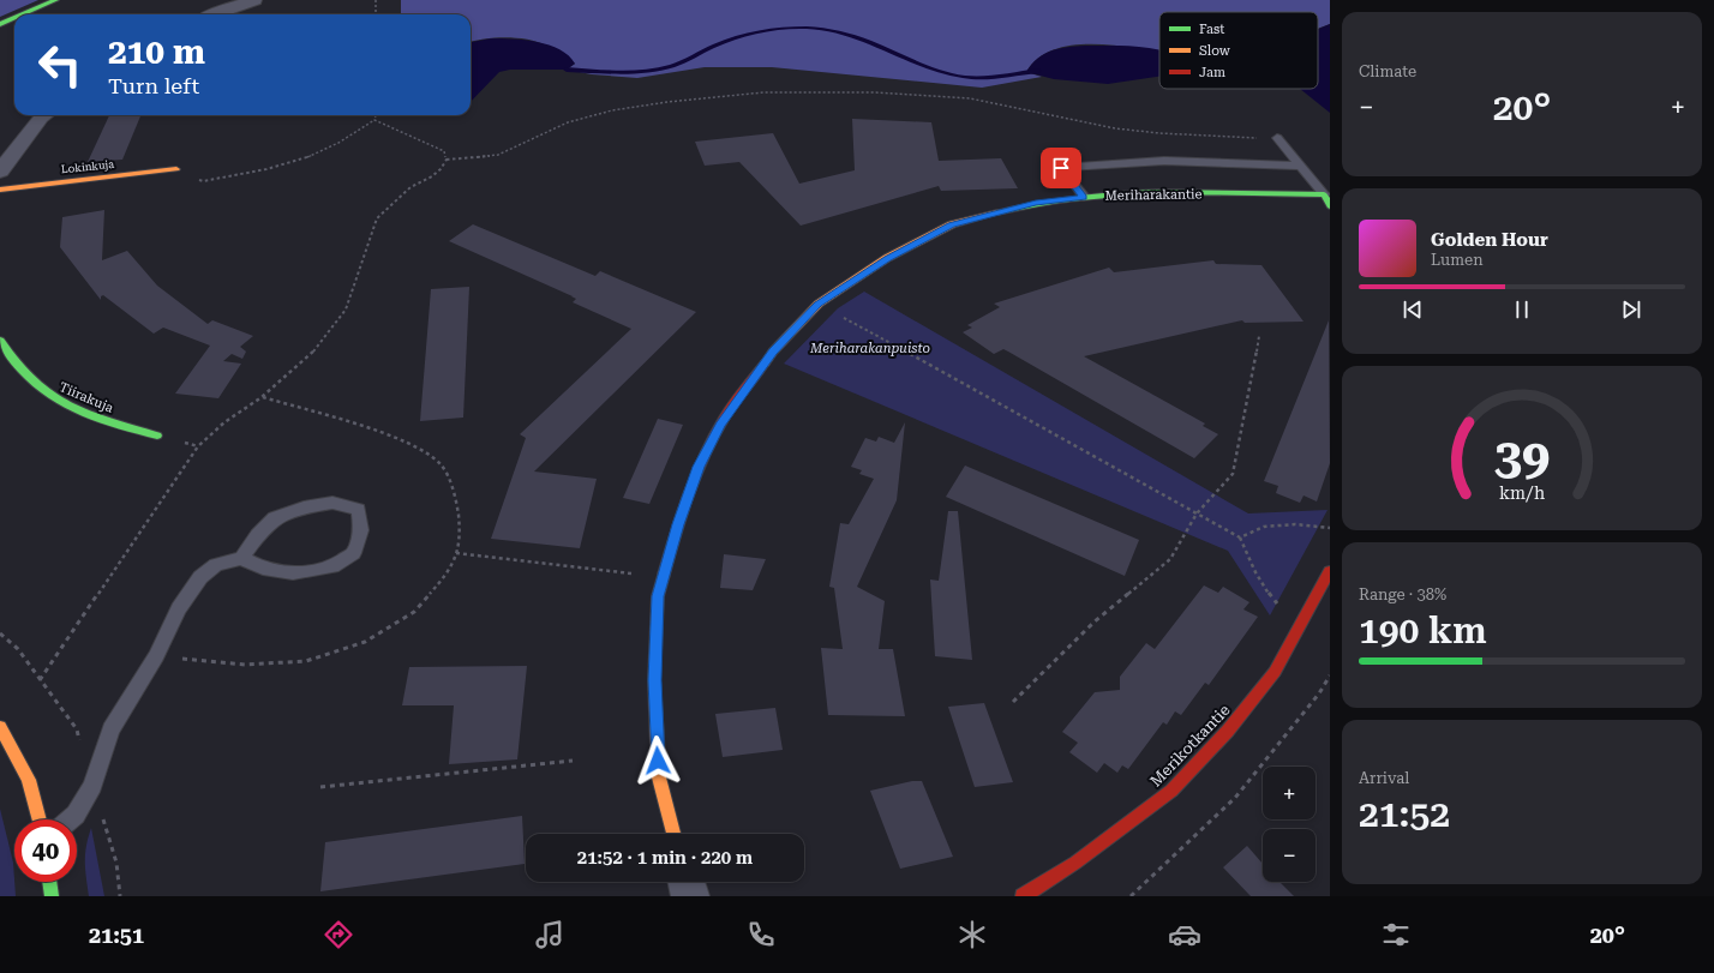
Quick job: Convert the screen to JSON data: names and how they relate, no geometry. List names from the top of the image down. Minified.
{"streets":{"street":["Lokinkuja","Meriharakantie","Tiirakuja","Merikotkantie"]},"parks":["Meriharakanpuisto"],"legend":["Fast","Slow","Jam"],"page":{"tile":["Climate",["Range · 38%","190 km"],["Arrival","21:52"]],"turn":["210 m","Turn left"],"heat":["−","20°","+"],"song":["Golden Hour","Lumen"],"map_buttons":["+","−"],"limit":"40","trip":"21:52 · 1 min · 220 m","tabs":["21:51","20°"],"gauge":["39","km/h"]}}
